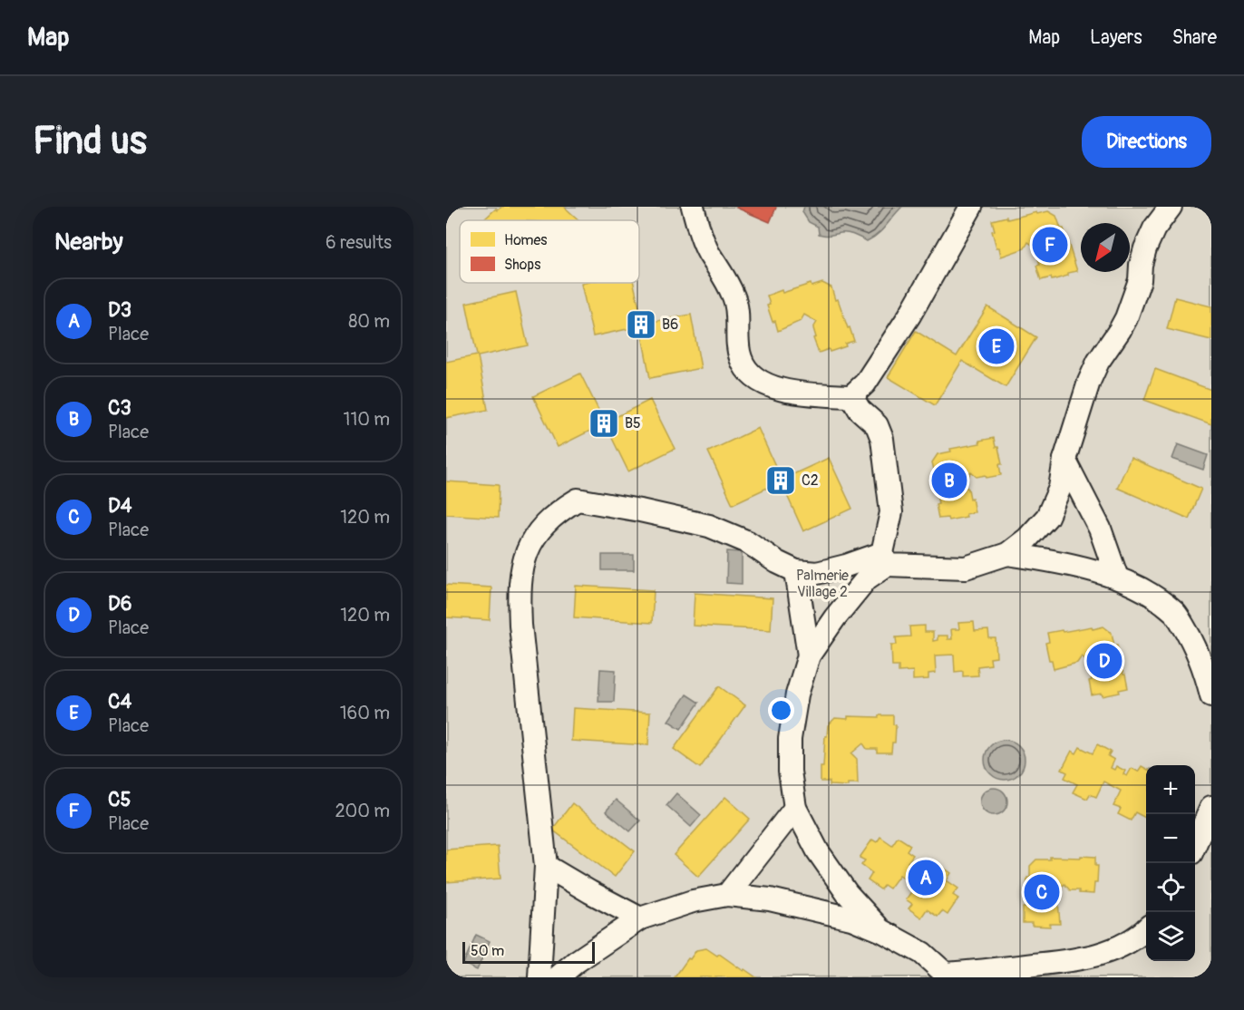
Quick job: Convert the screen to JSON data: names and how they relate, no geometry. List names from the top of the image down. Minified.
{"parks":["Palmerie Village 2"],"places":{"building":["B6","B5","C2"]},"legend":["Homes","Shops"],"scale_bar":"50 m","north":"bottom left","page":{"header":"Map","nav":["Map","Layers","Share"],"buttons":"Directions","title":"Find us","heading":["Nearby","6 results"],"pins":["F","E","B","D","A","C"],"list":[{"mark":"A","name":"D3","note":"Place","value":"80 m"},{"mark":"B","name":"C3","note":"Place","value":"110 m"},{"mark":"C","name":"D4","note":"Place","value":"120 m"},{"mark":"D","name":"D6","note":"Place","value":"120 m"},{"mark":"E","name":"C4","note":"Place","value":"160 m"},{"mark":"F","name":"C5","note":"Place","value":"200 m"}],"map_buttons":["+","−"],"scale":"50 m"}}
